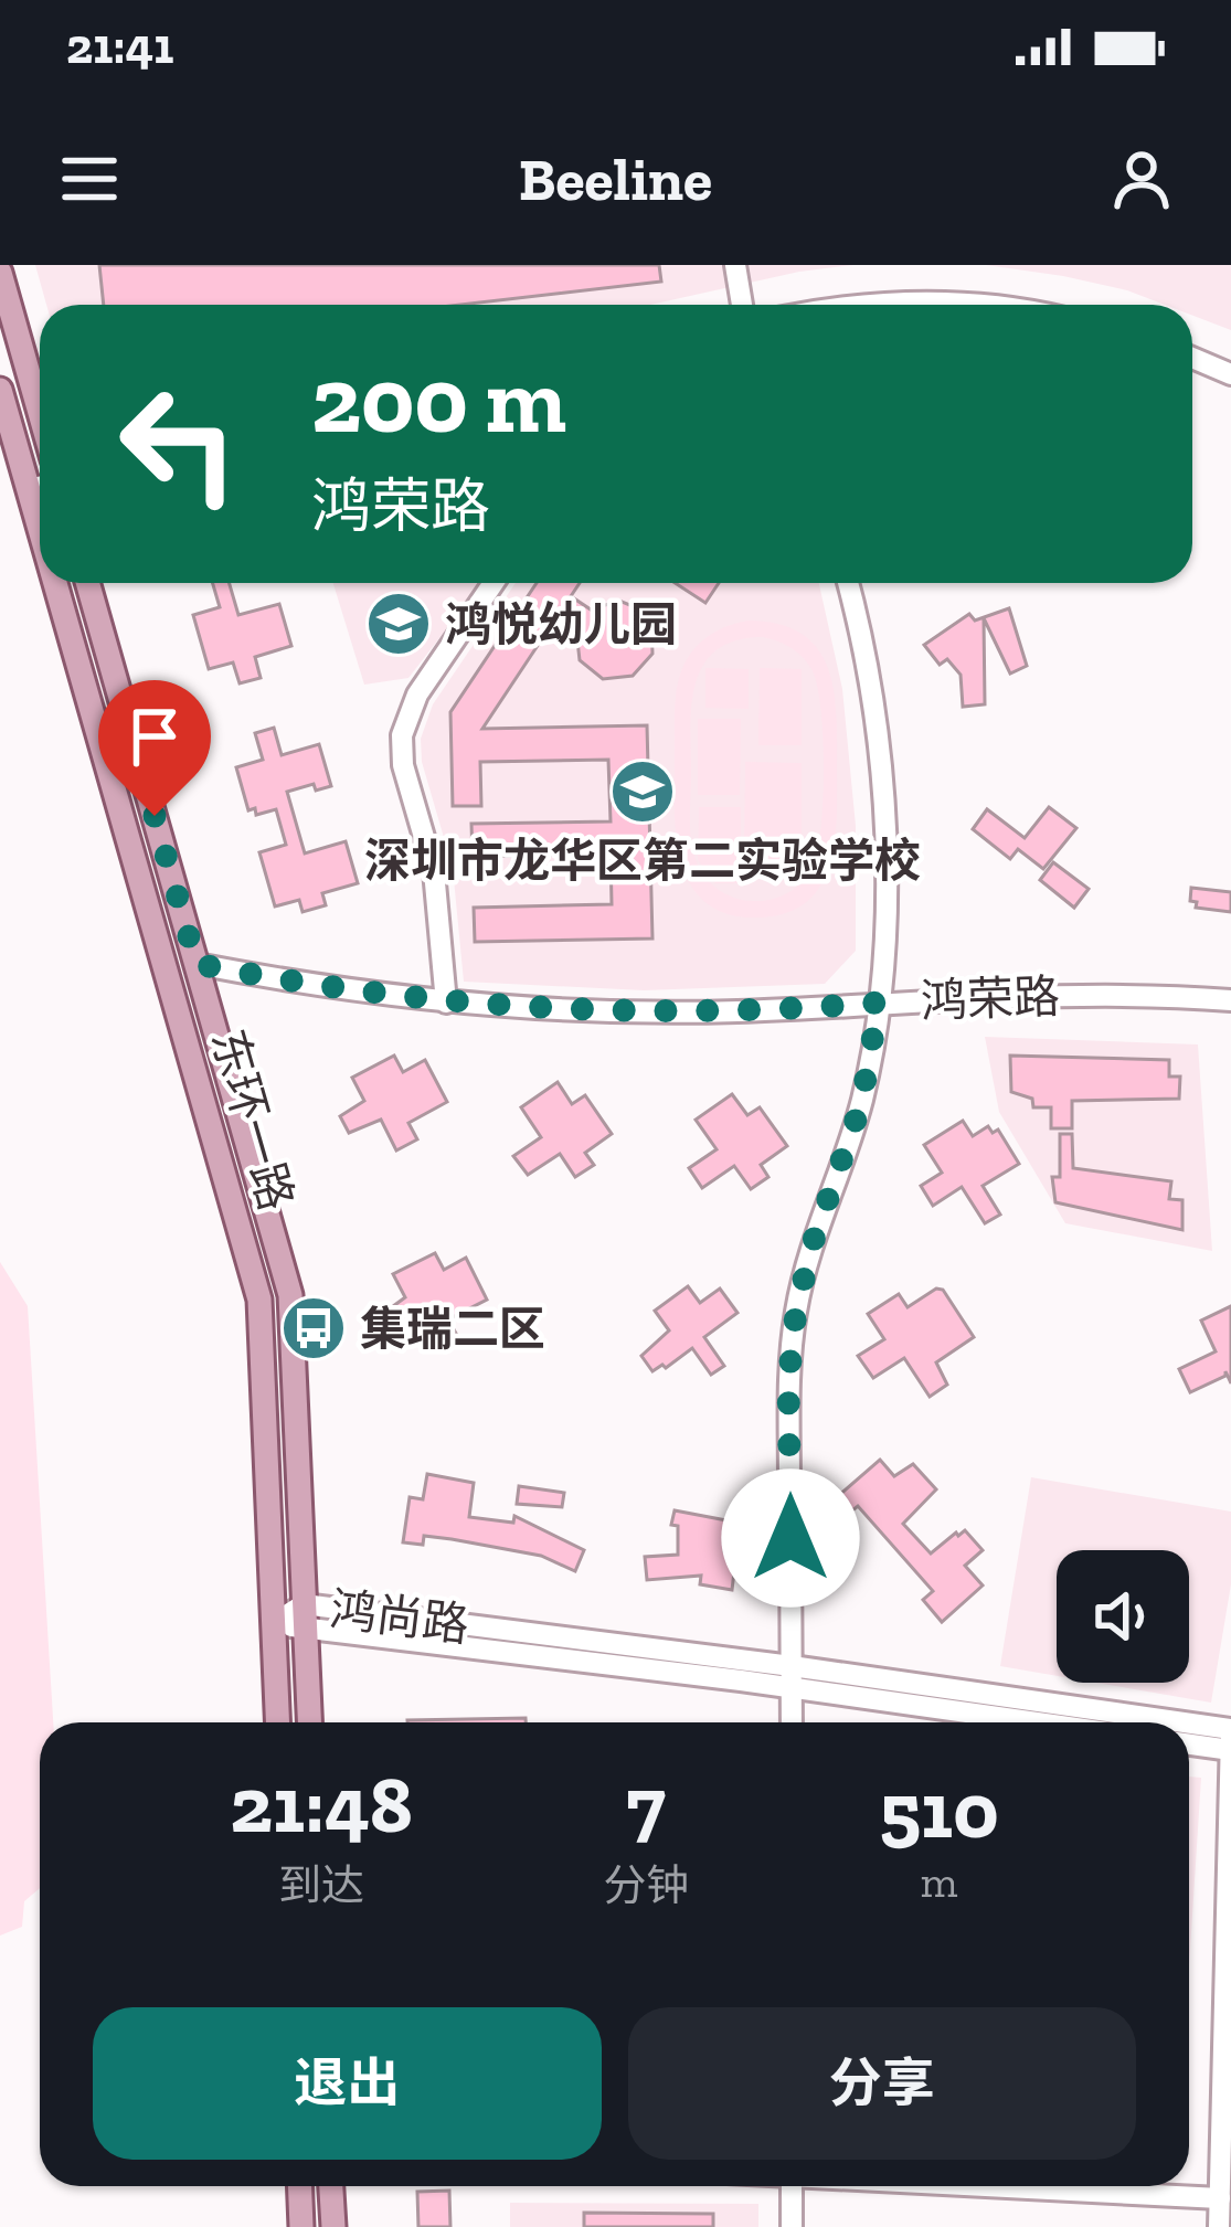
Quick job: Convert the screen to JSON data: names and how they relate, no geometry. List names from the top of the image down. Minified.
{"streets":{"main road":["东环一路"],"street":["鸿荣路","鸿尚路"]},"crossings":[["鸿荣路","东环一路"],["东环一路","鸿尚路"]],"places":{"school or university":["鸿悦幼儿园","深圳市龙华区第二实验学校"],"bus stop":["集瑞二区"]},"page":{"status":"21:41","header":"Beeline","turn":["200 m","鸿荣路"],"eta":["21:48","到达","7","分钟","510","m"],"buttons":["退出","分享"]}}
